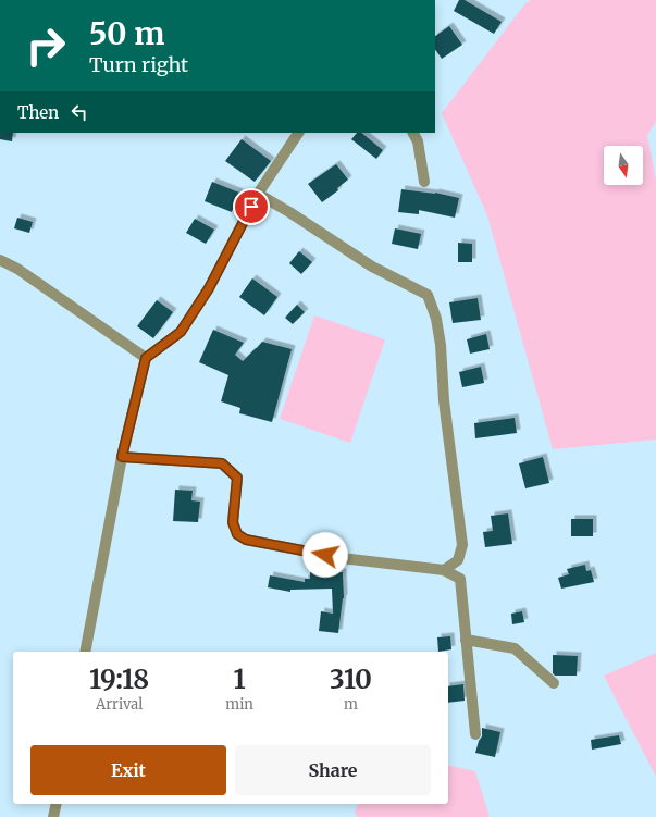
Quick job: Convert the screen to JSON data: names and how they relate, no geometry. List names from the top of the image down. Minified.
{"north":"bottom","page":{"turn":["50 m","Turn right"],"then":"Then","eta":["19:18","Arrival","1","min","310","m"],"buttons":["Exit","Share"]}}
